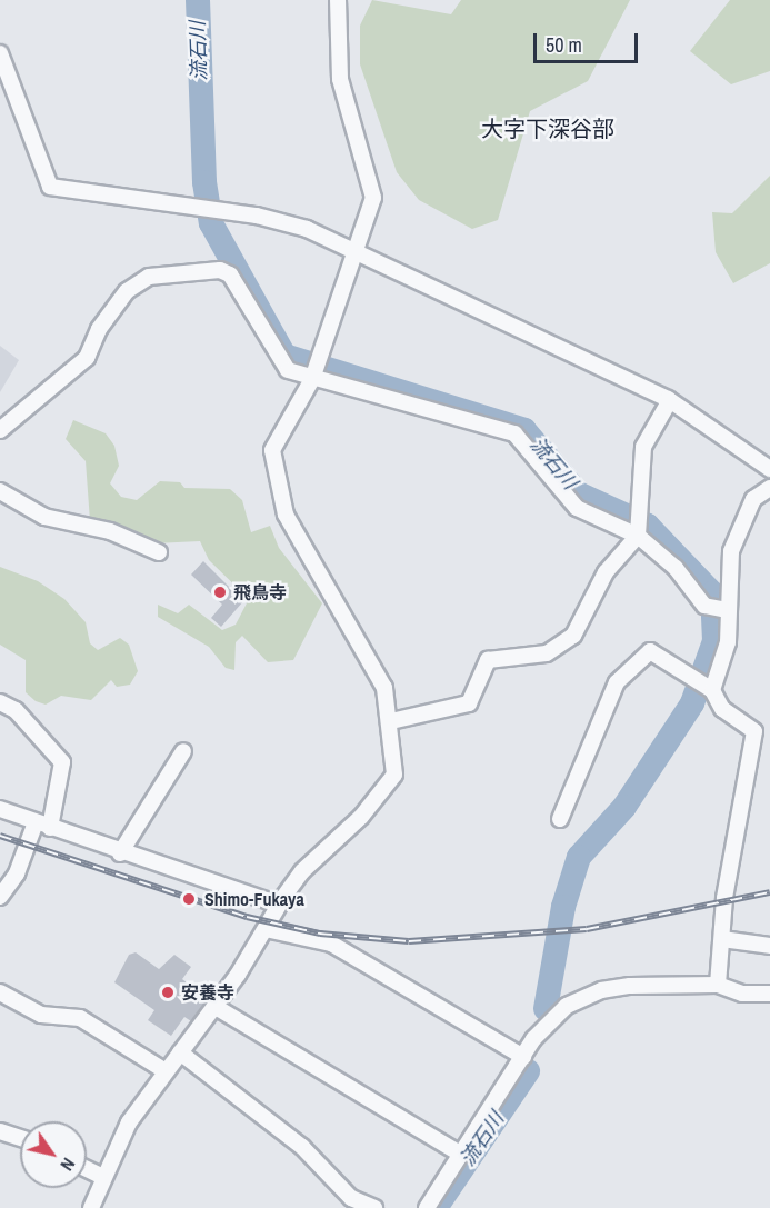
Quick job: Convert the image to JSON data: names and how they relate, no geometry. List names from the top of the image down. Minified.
{"districts":["大字下深谷部"],"water":["流石川"],"places":["飛鳥寺","Shimo-Fukaya","安養寺"],"scale_bar":"50 m","north":"bottom right"}
